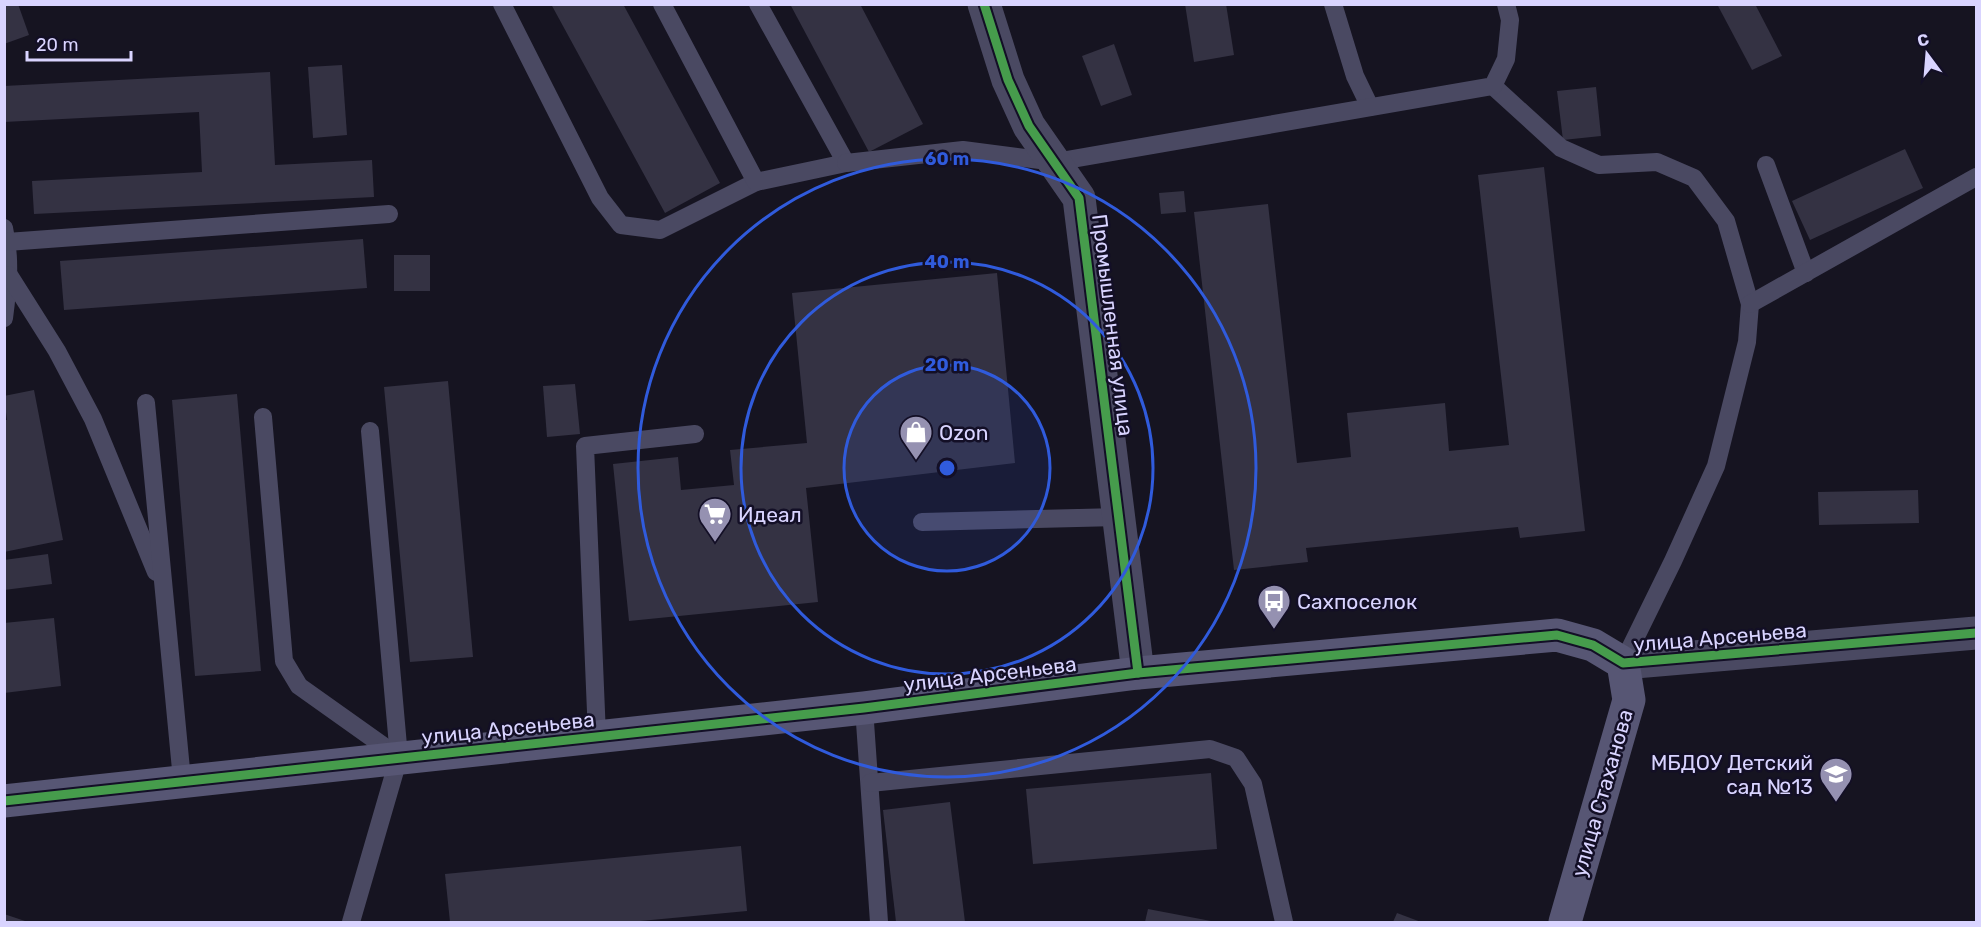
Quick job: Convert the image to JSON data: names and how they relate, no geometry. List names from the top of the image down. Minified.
{"streets":{"street":["Промышленная улица","улица Арсеньева","улица Стаханова"]},"crossings":[["Промышленная улица","улица Арсеньева"],["улица Арсеньева","улица Стаханова"]],"places":{"shop":["Ozon"],"supermarket":["Идеал"],"bus stop":["Сахпоселок"],"school or university":["МБДОУ Детский сад №13"]},"scale_bar":"20 m","north":"top","rings":["60 m","40 m","20 m"]}
